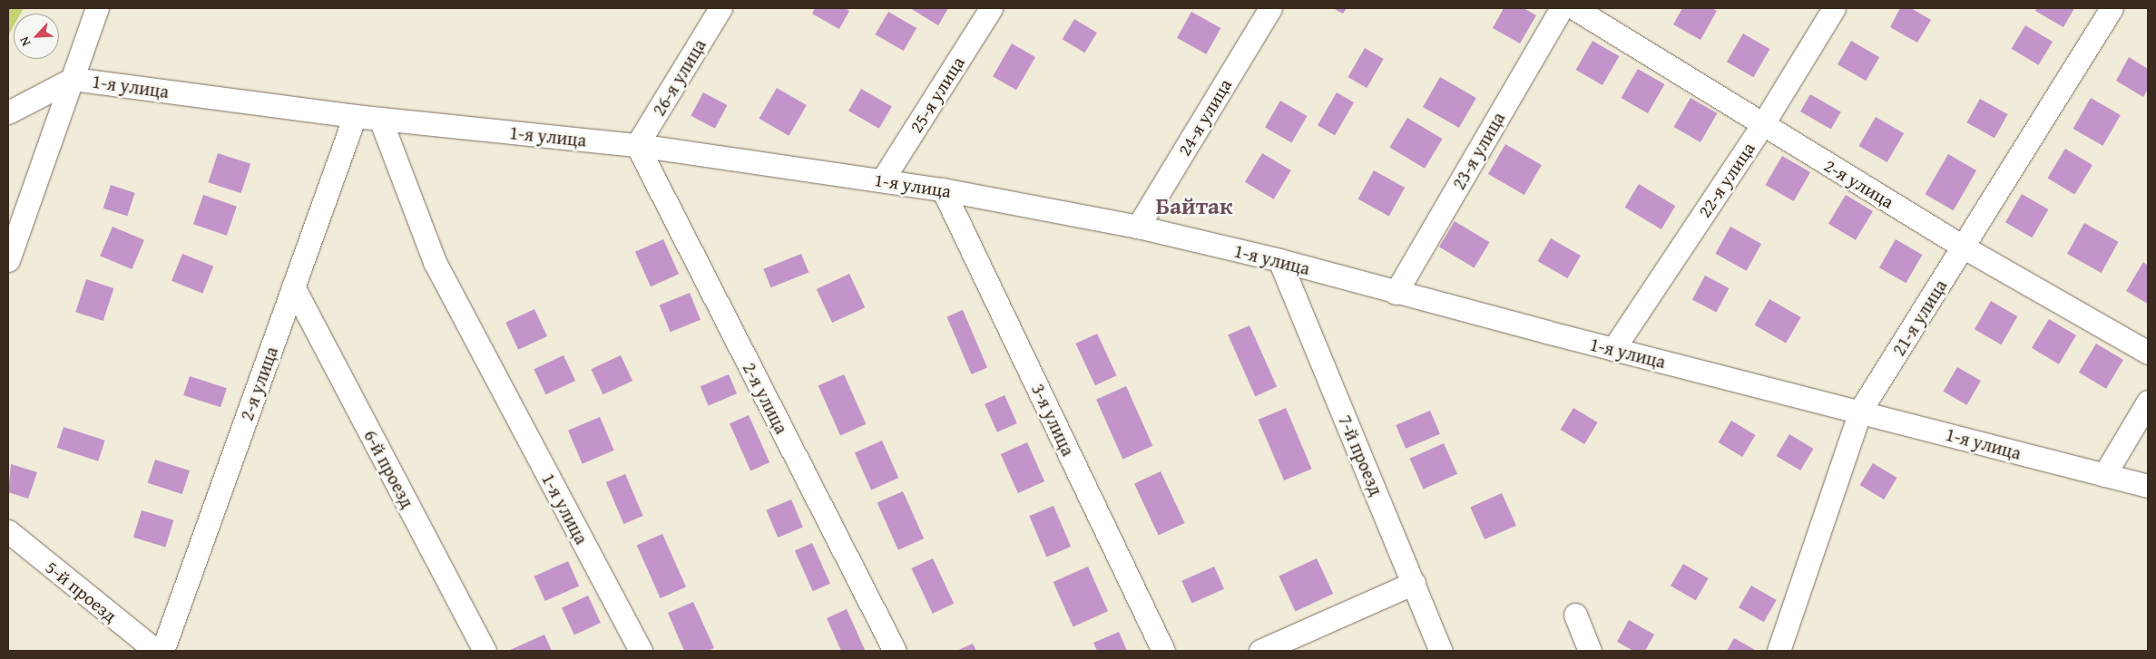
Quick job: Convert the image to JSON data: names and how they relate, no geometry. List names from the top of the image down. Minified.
{"streets":{"street":["26-я улица","1-я улица","25-я улица","24-я улица","23-я улица","22-я улица","2-я улица","21-я улица","3-я улица","7-й проезд","6-й проезд","5-й проезд"]},"crossings":[["26-я улица","1-я улица"],["26-я улица","2-я улица"],["1-я улица","25-я улица"],["1-я улица","24-я улица"],["1-я улица","23-я улица"],["1-я улица","22-я улица"],["1-я улица","2-я улица"],["1-я улица","21-я улица"],["1-я улица","3-я улица"],["1-я улица","7-й проезд"],["22-я улица","2-я улица"],["2-я улица","21-я улица"],["2-я улица","6-й проезд"]],"districts":["Байтак"],"north":"bottom left"}
